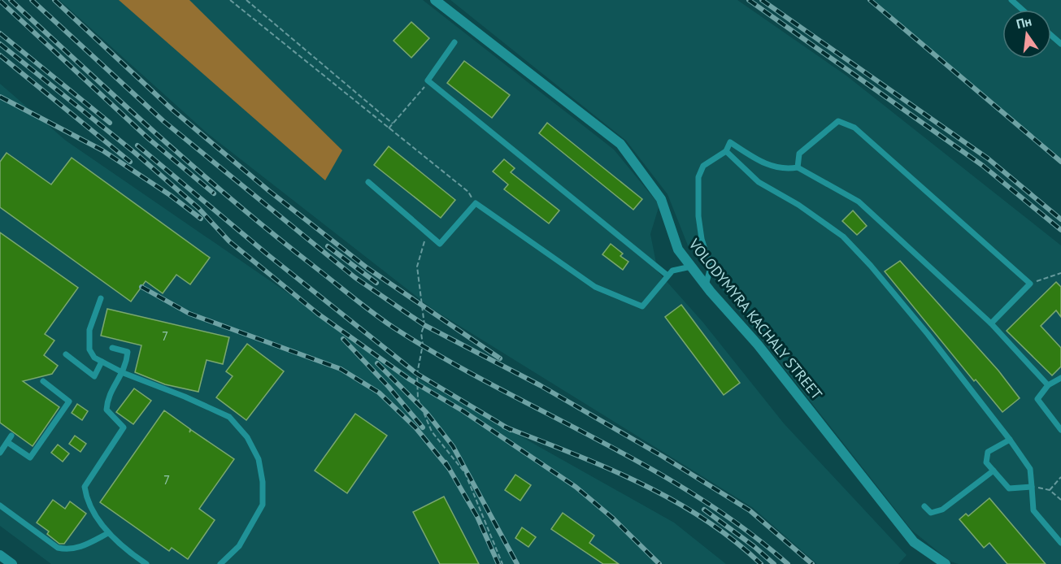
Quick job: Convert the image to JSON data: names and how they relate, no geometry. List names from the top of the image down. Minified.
{"streets":{"street":["VOLODYMYRA KACHALY STREET"]},"house_numbers":["7","7"],"north":"top"}
